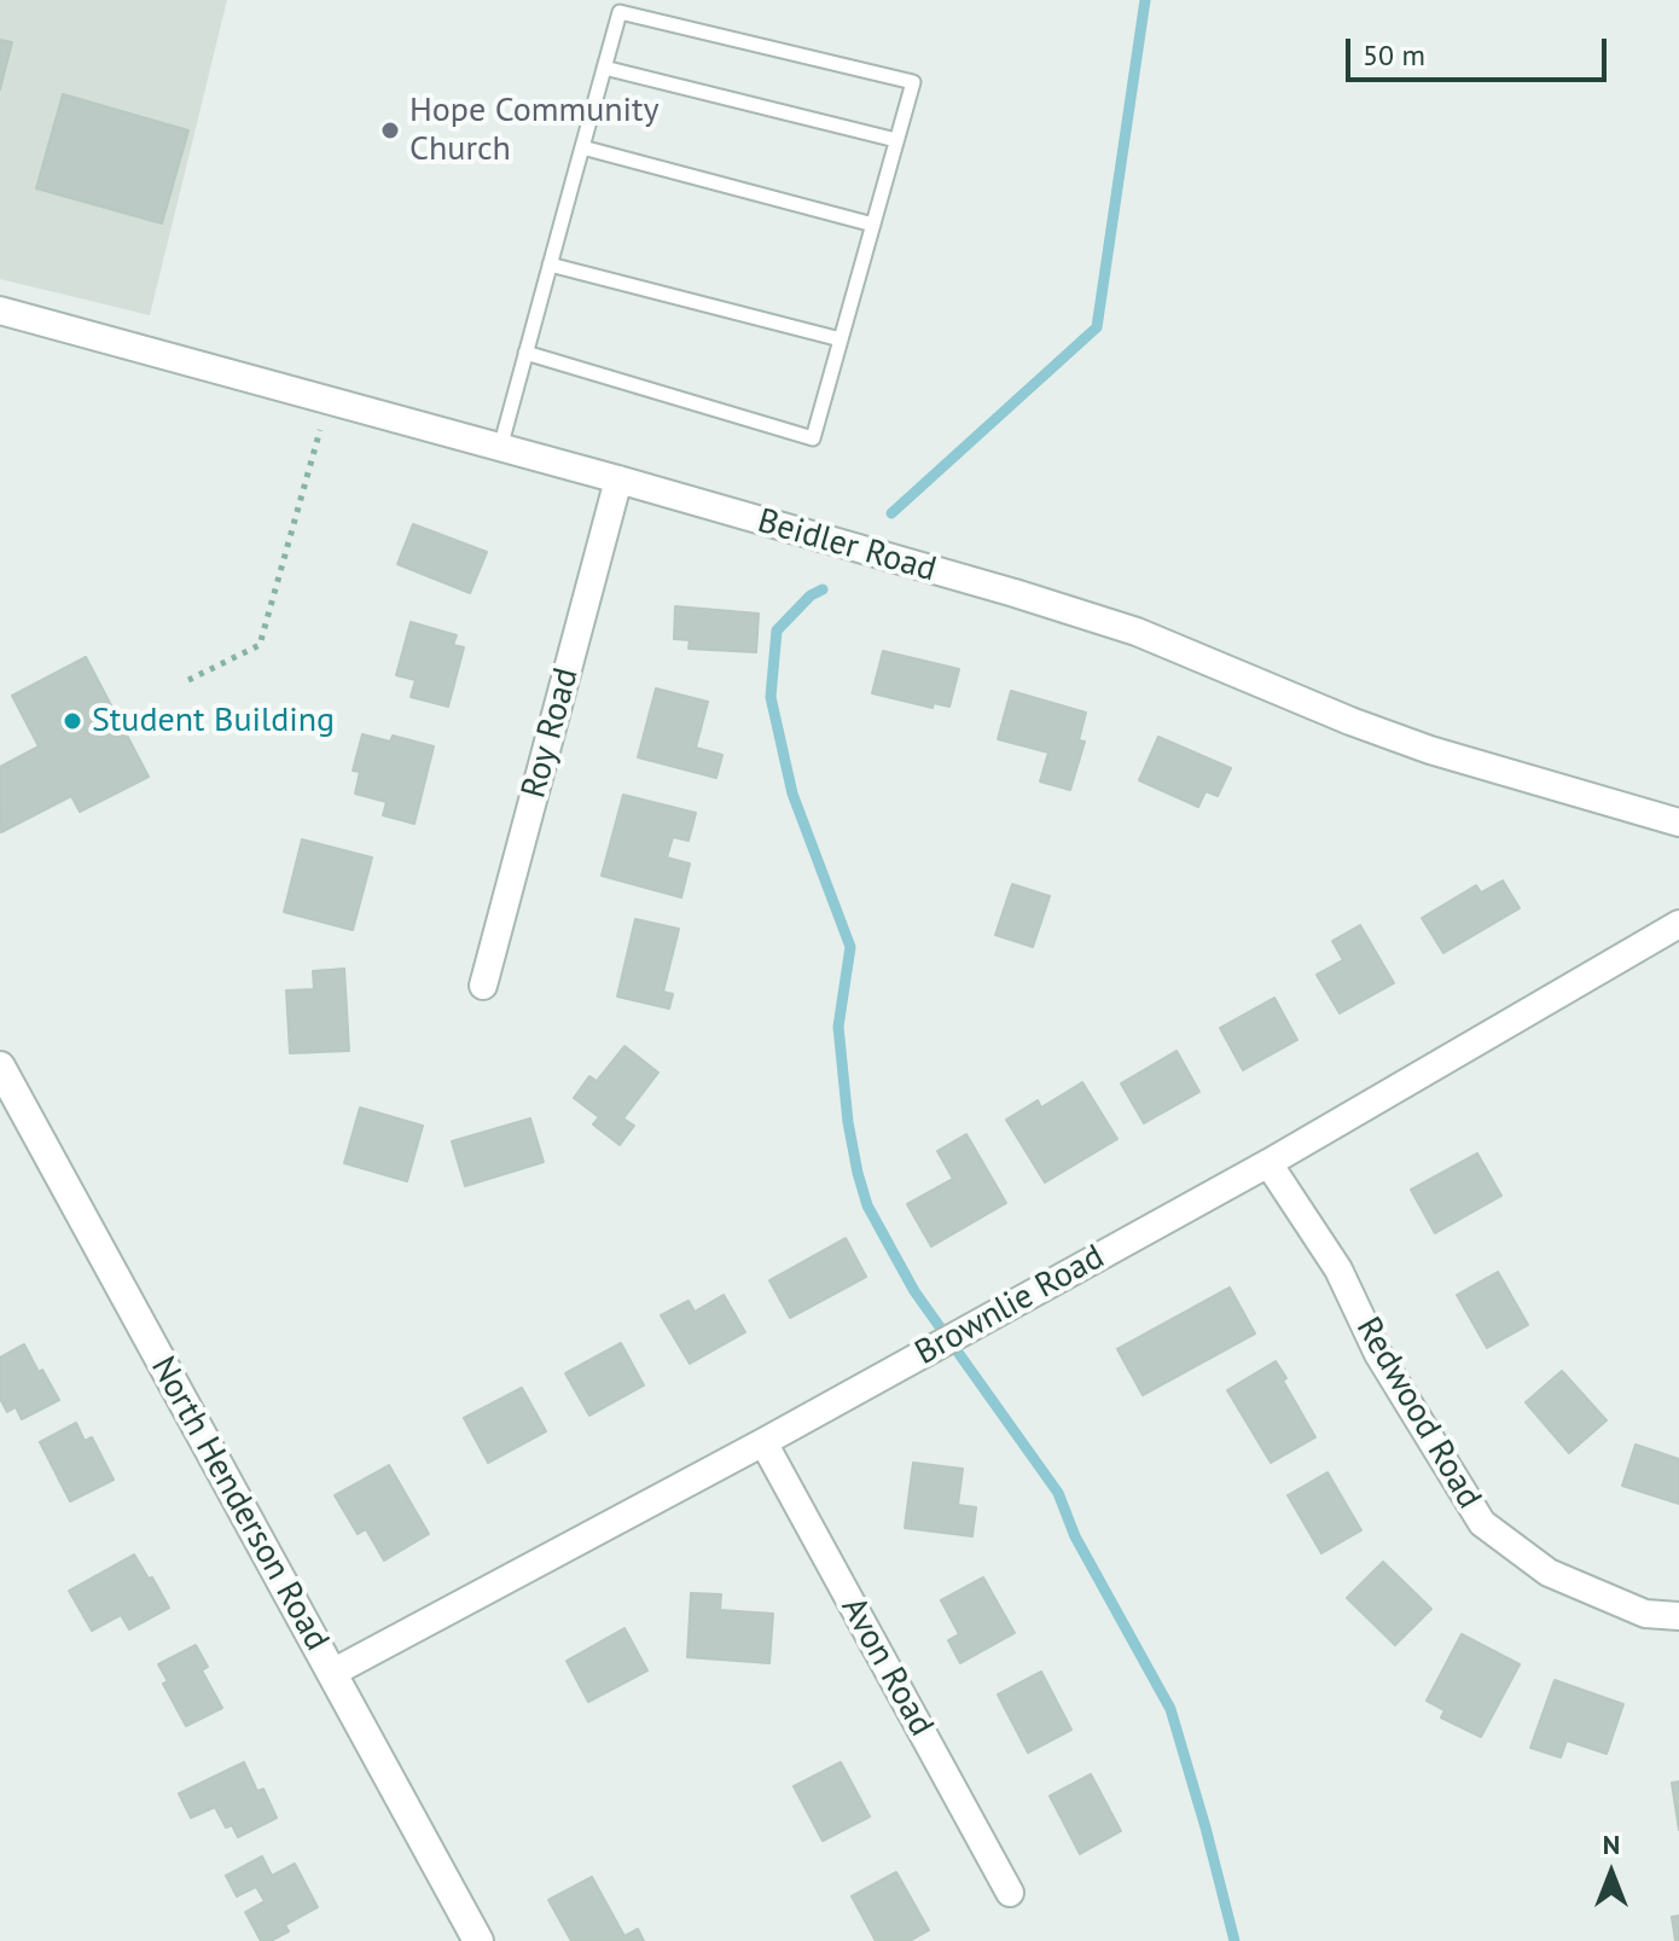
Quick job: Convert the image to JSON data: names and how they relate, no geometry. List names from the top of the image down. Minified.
{"streets":{"street":["Beidler Road","Roy Road","Brownlie Road","Redwood Road","North Henderson Road","Avon Road"]},"crossings":[["Beidler Road","Roy Road"],["Brownlie Road","Redwood Road"],["Brownlie Road","North Henderson Road"],["Brownlie Road","Avon Road"]],"places":["Hope Community Church","Student Building"],"scale_bar":"50 m","north":"top"}
